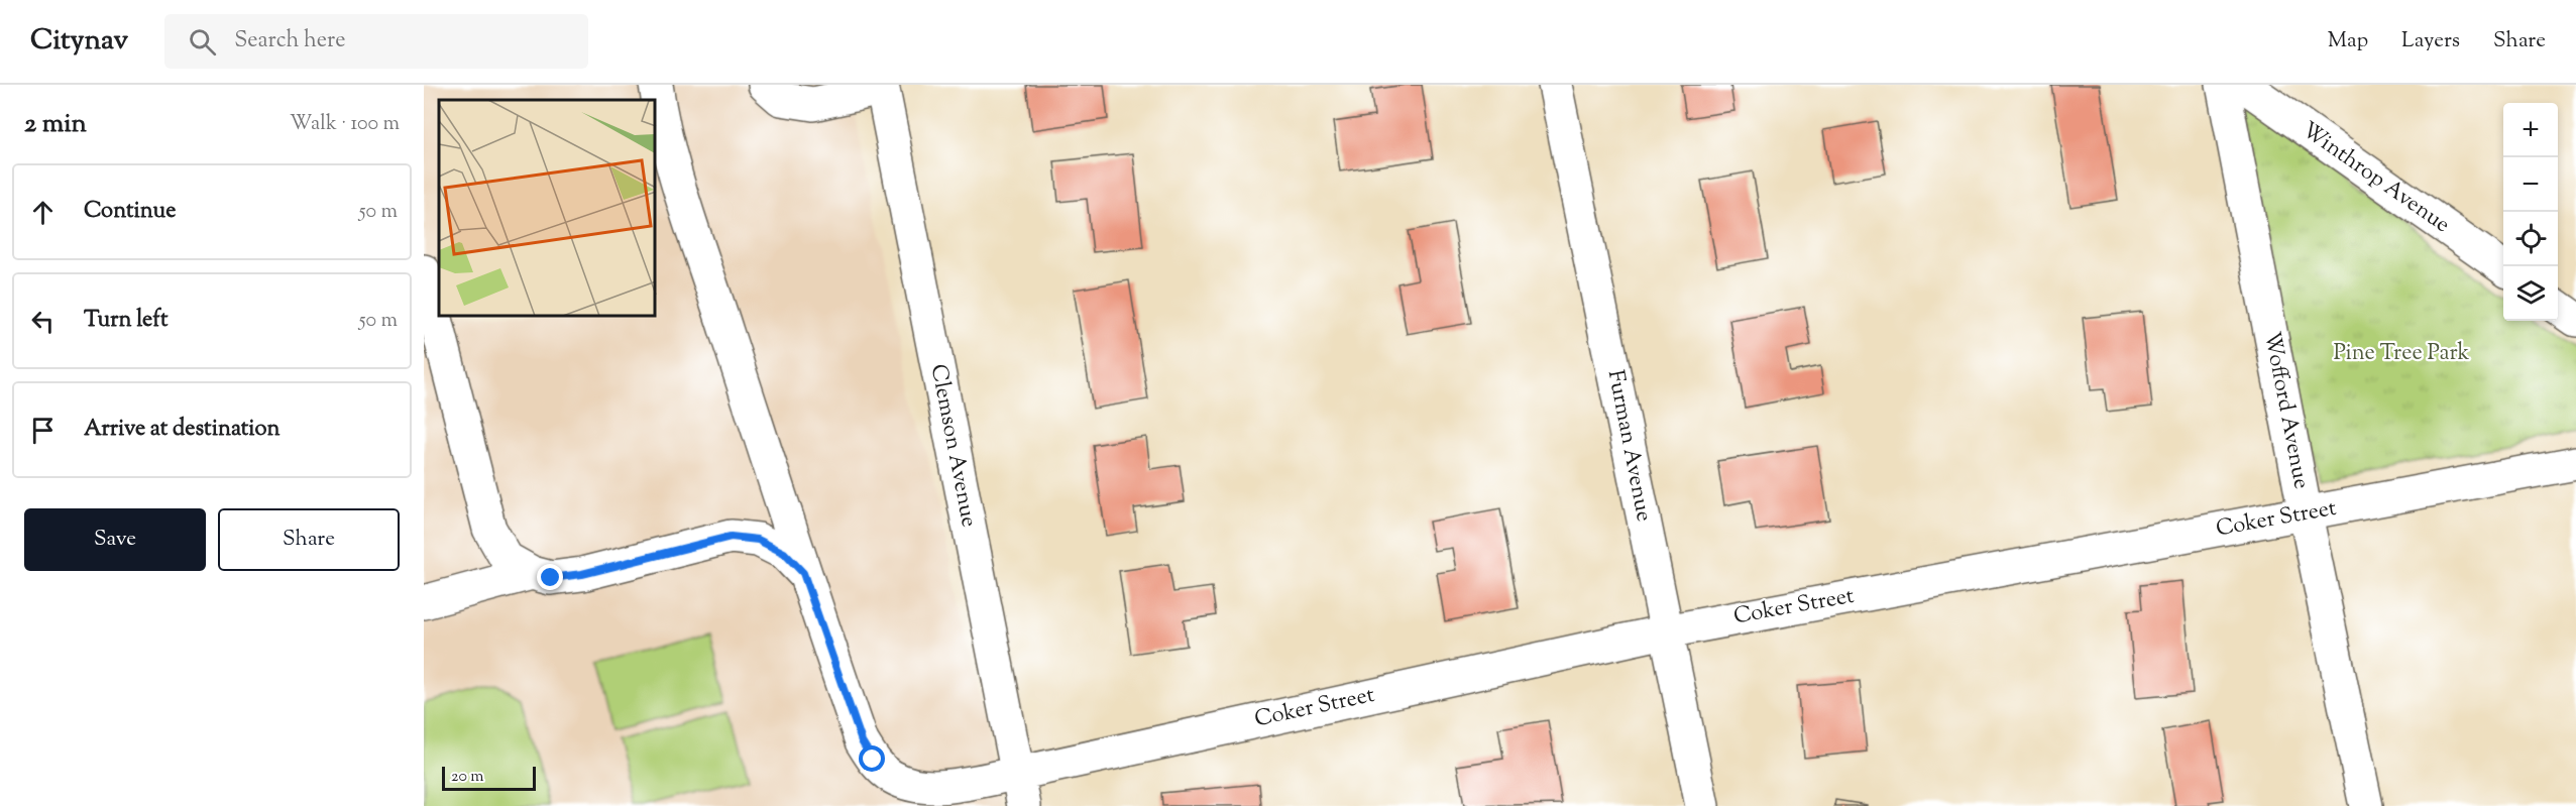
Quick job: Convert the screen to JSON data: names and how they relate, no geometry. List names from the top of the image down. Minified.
{"streets":{"street":["Winthrop Avenue","Wofford Avenue","Clemson Avenue","Furman Avenue","Coker Street"]},"crossings":[["Wofford Avenue","Coker Street"],["Clemson Avenue","Coker Street"],["Furman Avenue","Coker Street"]],"parks":["Pine Tree Park"],"scale_bar":"20 m","page":{"header":"Citynav","search":"Search here","nav":["Map","Layers","Share"],"heading":["2 min","Walk · 100 m"],"map_buttons":["+","−"],"list":[["Continue","50 m"],["Turn left","50 m"],"Arrive at destination"],"buttons":["Save","Share"],"scale":"20 m"}}
